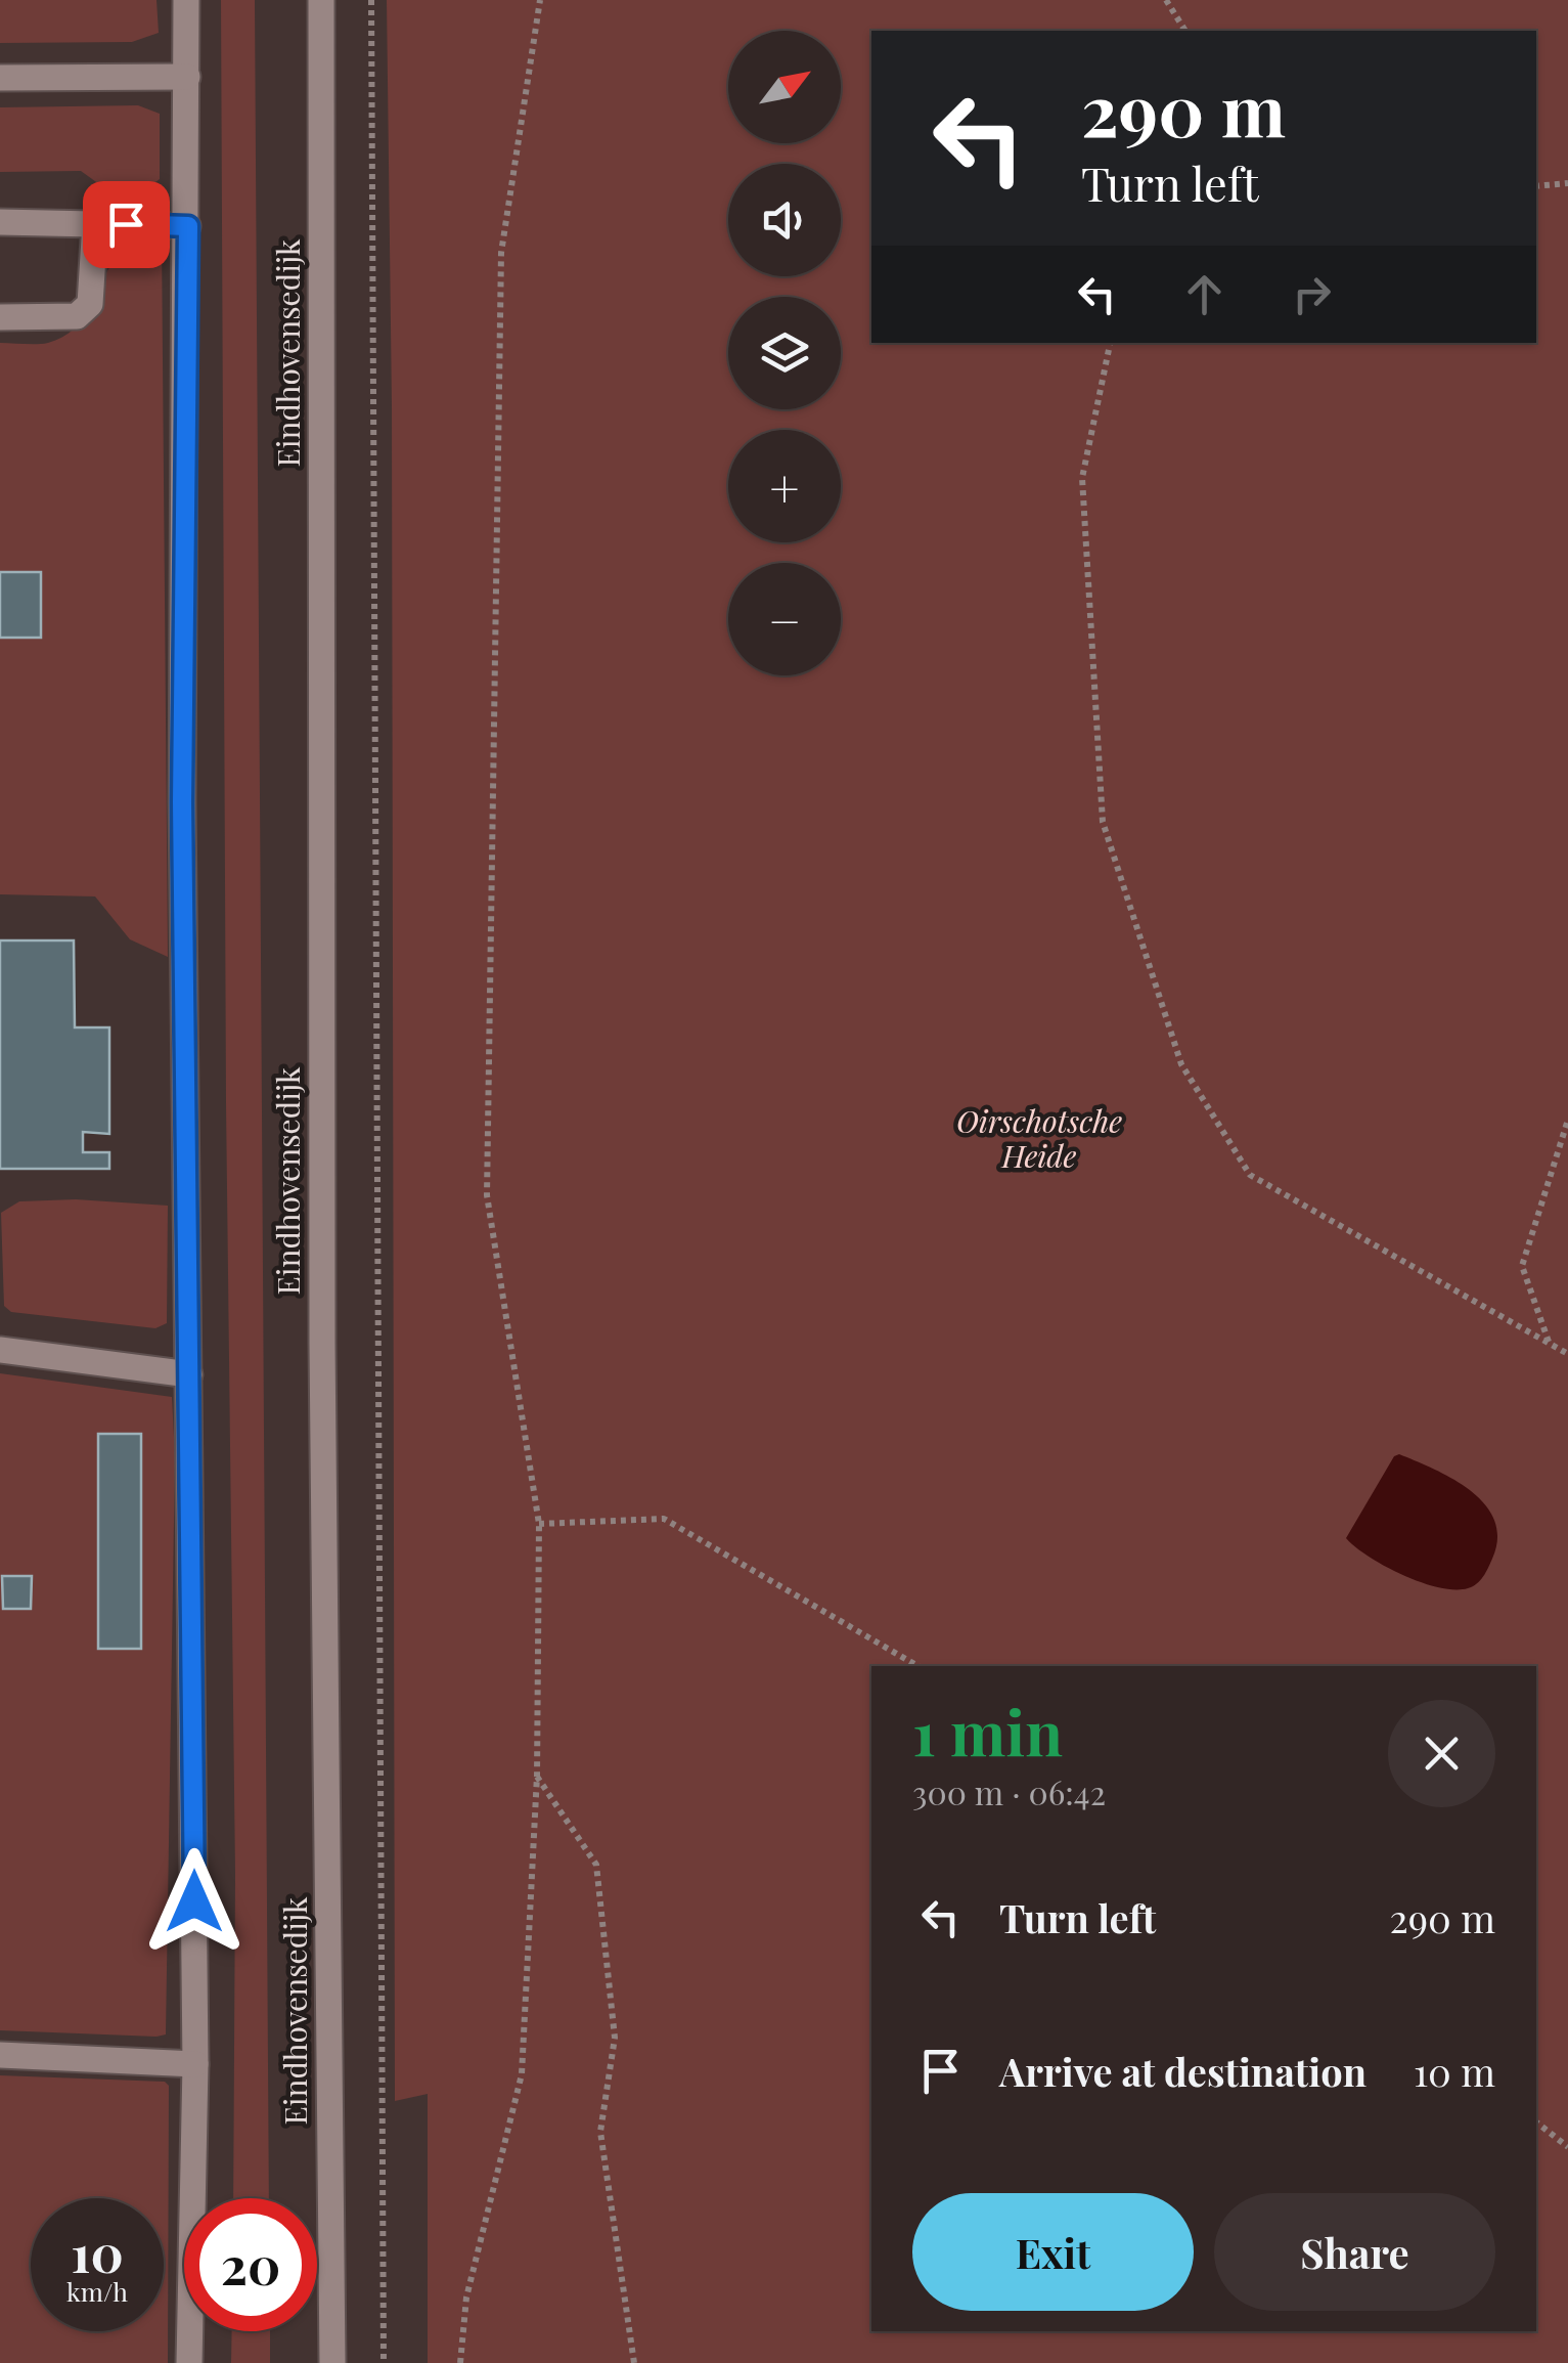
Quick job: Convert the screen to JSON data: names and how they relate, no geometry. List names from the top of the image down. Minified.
{"streets":{"street":["Eindhovensedijk"]},"parks":["Oirschotsche Heide"],"north":"top right","page":{"map_buttons":["+","−"],"turn":["290 m","Turn left"],"heading":["1 min","300 m · 06:42"],"list":[{"name":"Turn left","value":"290 m"},{"name":"Arrive at destination","value":"10 m"}],"buttons":["Exit","Share"],"speed":"10 km/h","limit":"20"}}
